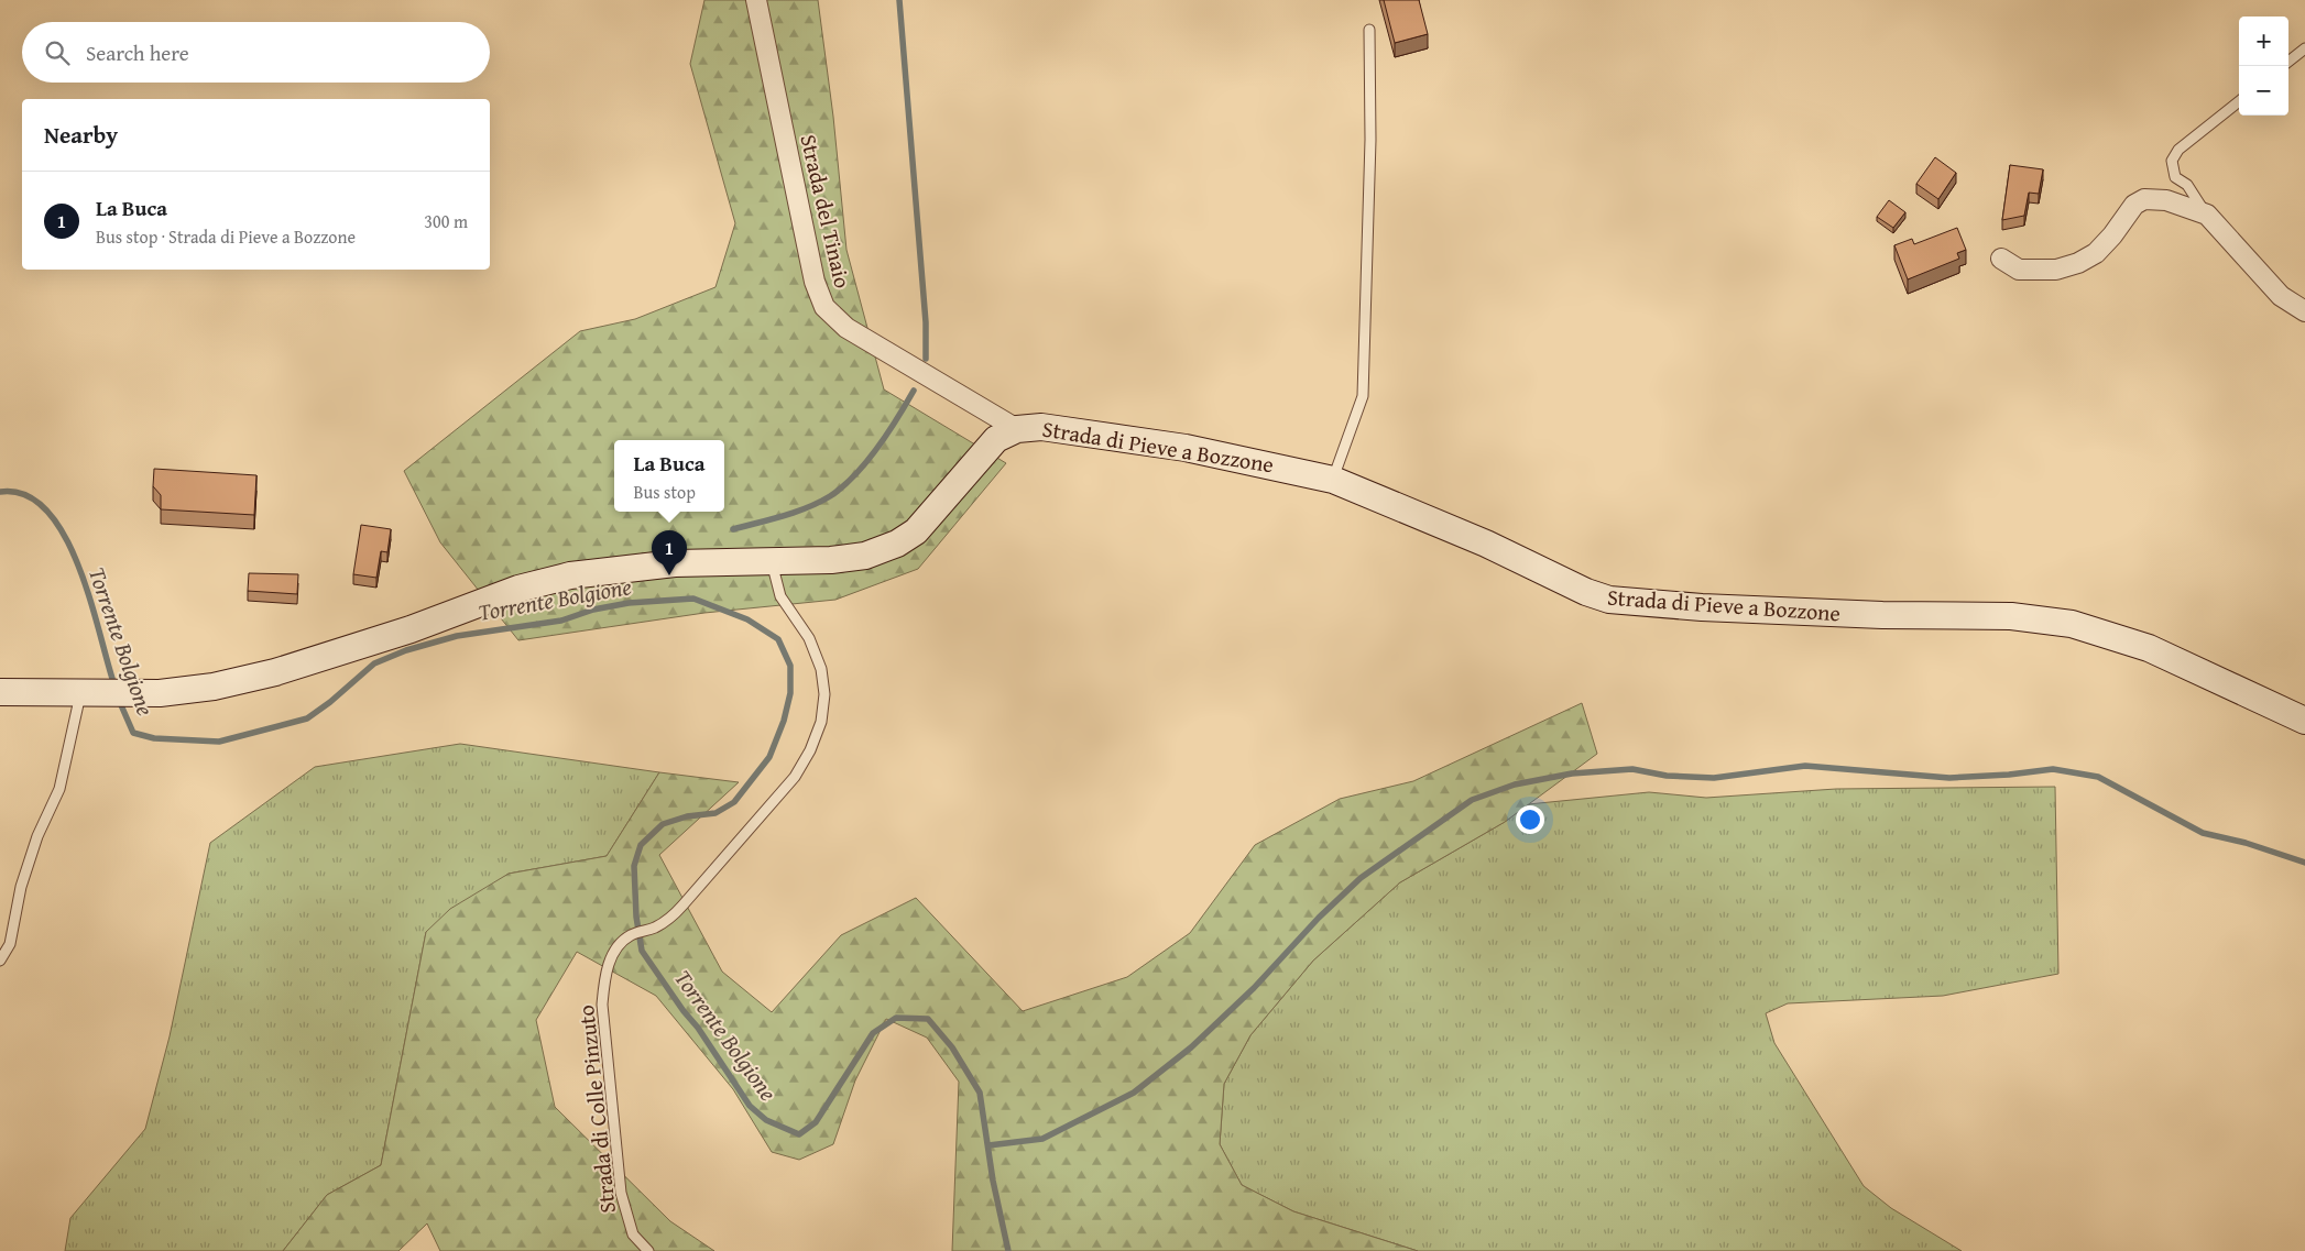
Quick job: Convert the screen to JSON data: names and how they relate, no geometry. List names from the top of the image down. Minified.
{"streets":{"street":["Strada del Tinaio","Strada di Pieve a Bozzone"],"lane":["Strada di Colle Pinzuto"]},"crossings":[["Strada del Tinaio","Strada di Pieve a Bozzone"],["Strada di Pieve a Bozzone","Strada di Colle Pinzuto"]],"water":["Torrente Bolgione"],"page":{"map_buttons":["+","−"],"search":"Search here","heading":"Nearby","list":[{"mark":"1","name":"La Buca","note":"Bus stop · Strada di Pieve a Bozzone","value":"300 m"}],"popup":["La Buca","Bus stop"],"pins":"1"}}
